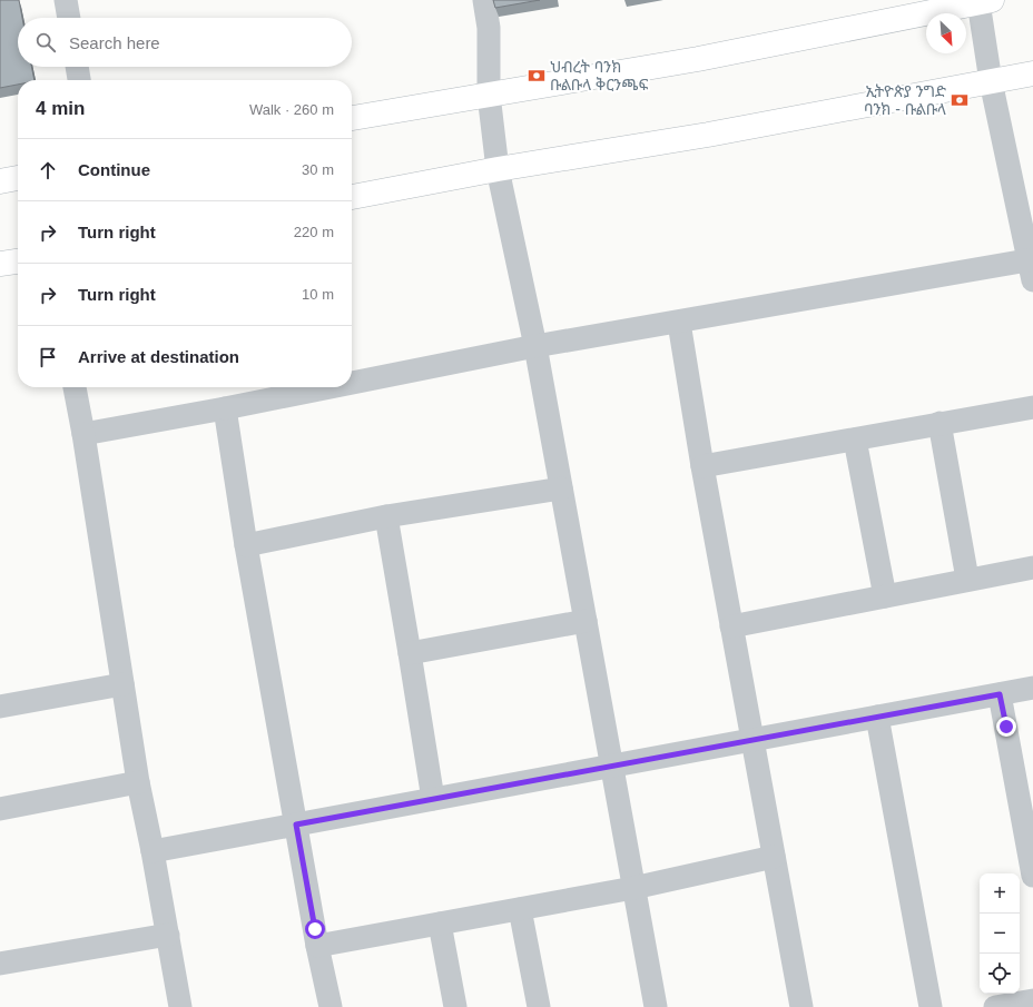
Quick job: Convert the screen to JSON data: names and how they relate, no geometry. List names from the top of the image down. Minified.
{"places":{"bank":["ህብረት ባንክ ቡልቡላ ቅርንጫፍ","ኢትዮጵያ ንግድ ባንክ - ቡልቡላ"]},"north":"bottom right","page":{"search":"Search here","heading":["4 min","Walk · 260 m"],"list":[["Continue","30 m"],["Turn right","220 m"],["Turn right","10 m"],"Arrive at destination"],"map_buttons":["+","−"]}}
